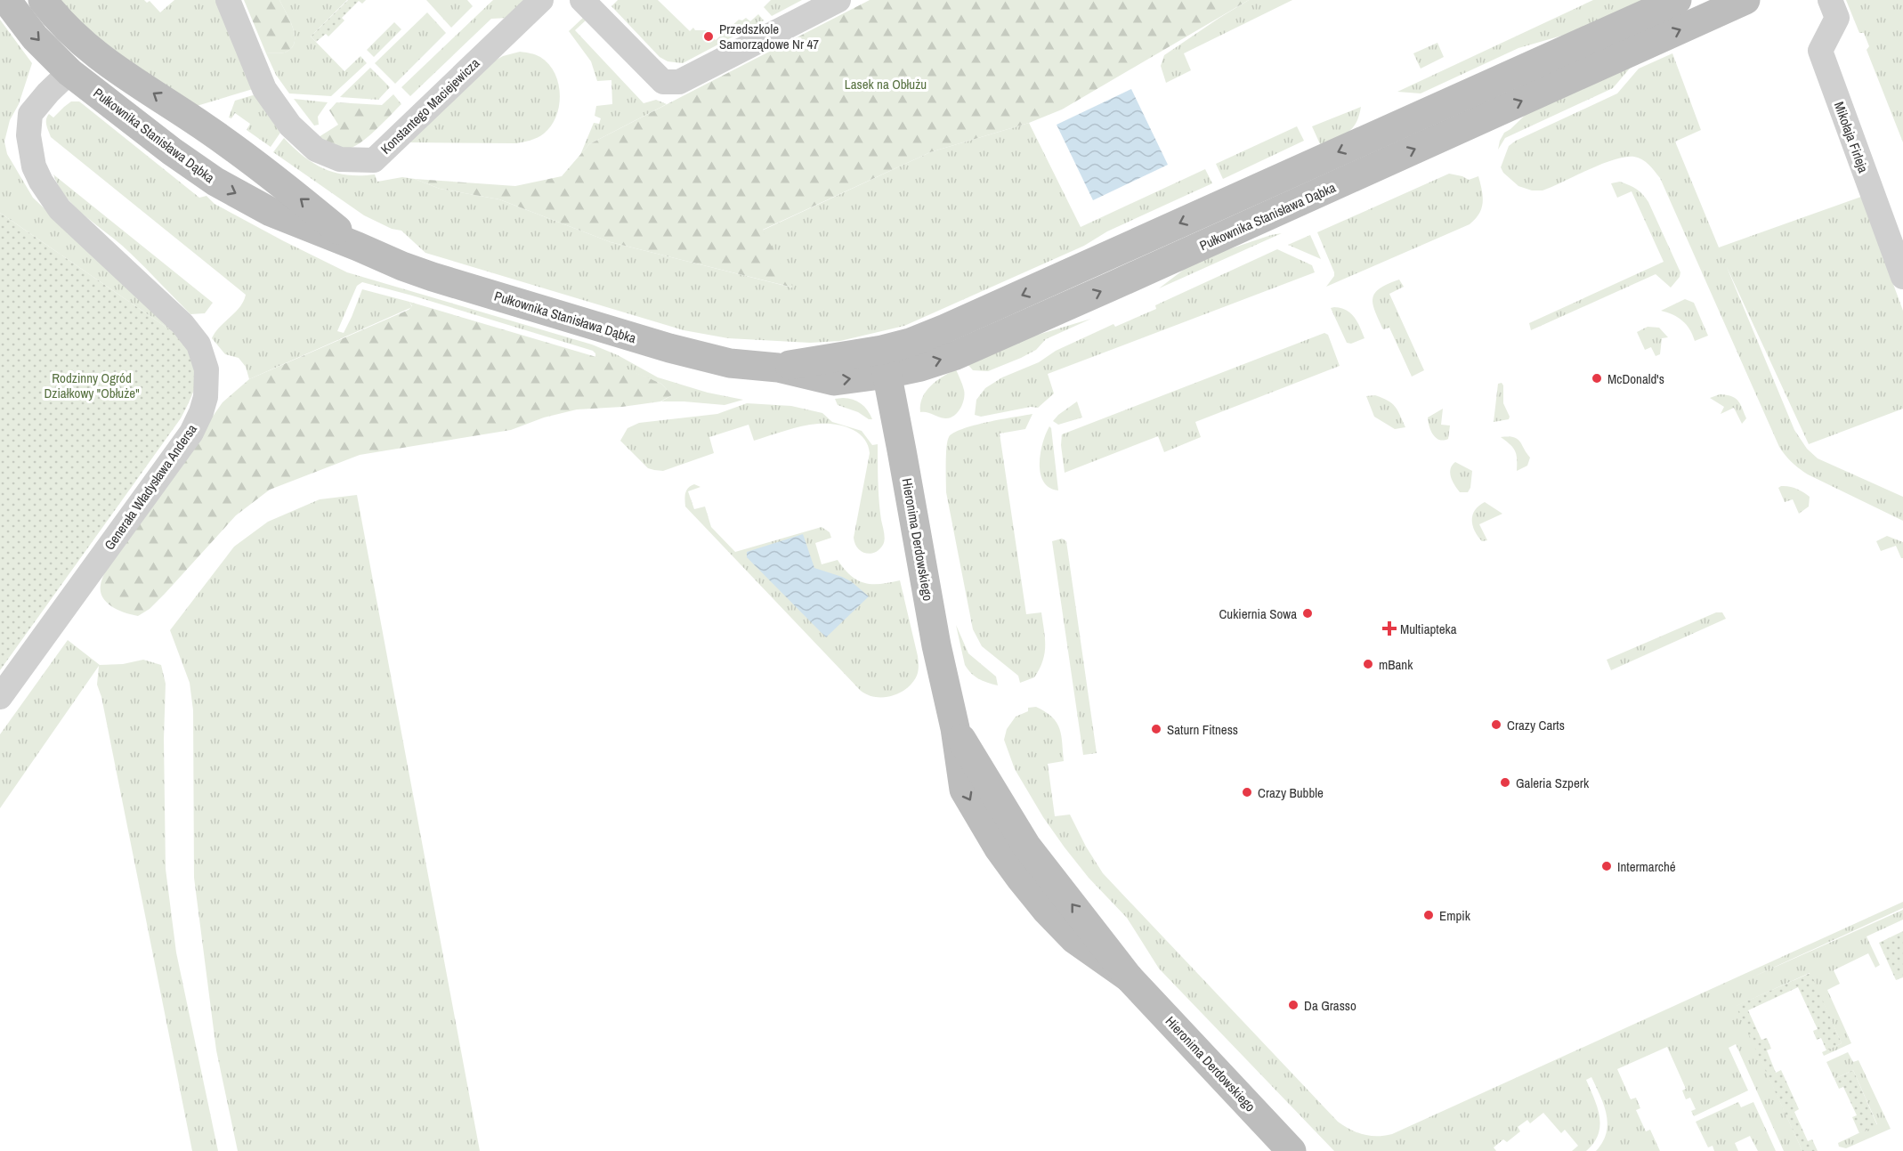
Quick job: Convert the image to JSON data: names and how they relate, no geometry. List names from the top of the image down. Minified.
{"streets":{"main road":["Pułkownika Stanisława Dąbka","Hieronima Derdowskiego"],"street":["Konstantego Maciejewicza","Mikołaja Firleja","Generała Władysława Andersa"]},"crossings":[["Pułkownika Stanisława Dąbka","Generała Władysława Andersa"],["Pułkownika Stanisława Dąbka","Hieronima Derdowskiego"]],"parks":["Lasek na Obłużu","Rodzinny Ogród Działkowy \"Obłuże\""],"places":{"other":["Przedszkole Samorządowe Nr 47","McDonald's","Cukiernia Sowa","mBank","Crazy Carts","Saturn Fitness","Galeria Szperk","Crazy Bubble","Intermarché","Empik","Da Grasso"],"health":["Multiapteka"]}}
